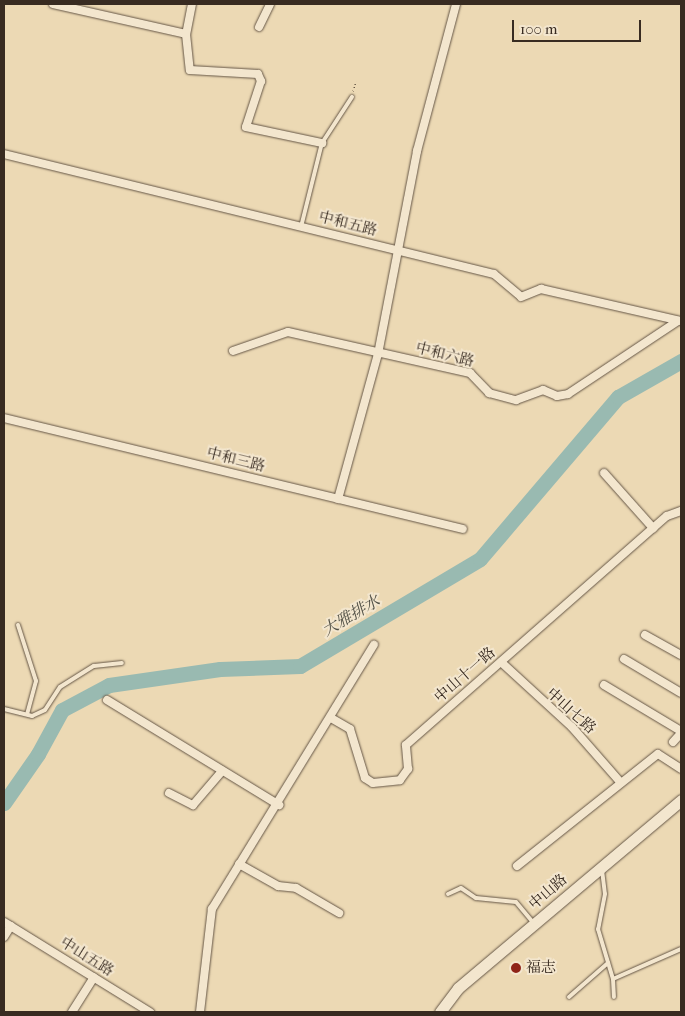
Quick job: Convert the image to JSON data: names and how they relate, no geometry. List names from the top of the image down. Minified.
{"streets":{"main road":["中山路"],"street":["中和五路","中和六路","中和三路","中山十一路","中山七路","中山五路"]},"crossings":[["中和五路","中和六路"],["中山十一路","中山七路"]],"water":["大雅排水"],"places":["福志"],"scale_bar":"100 m"}
